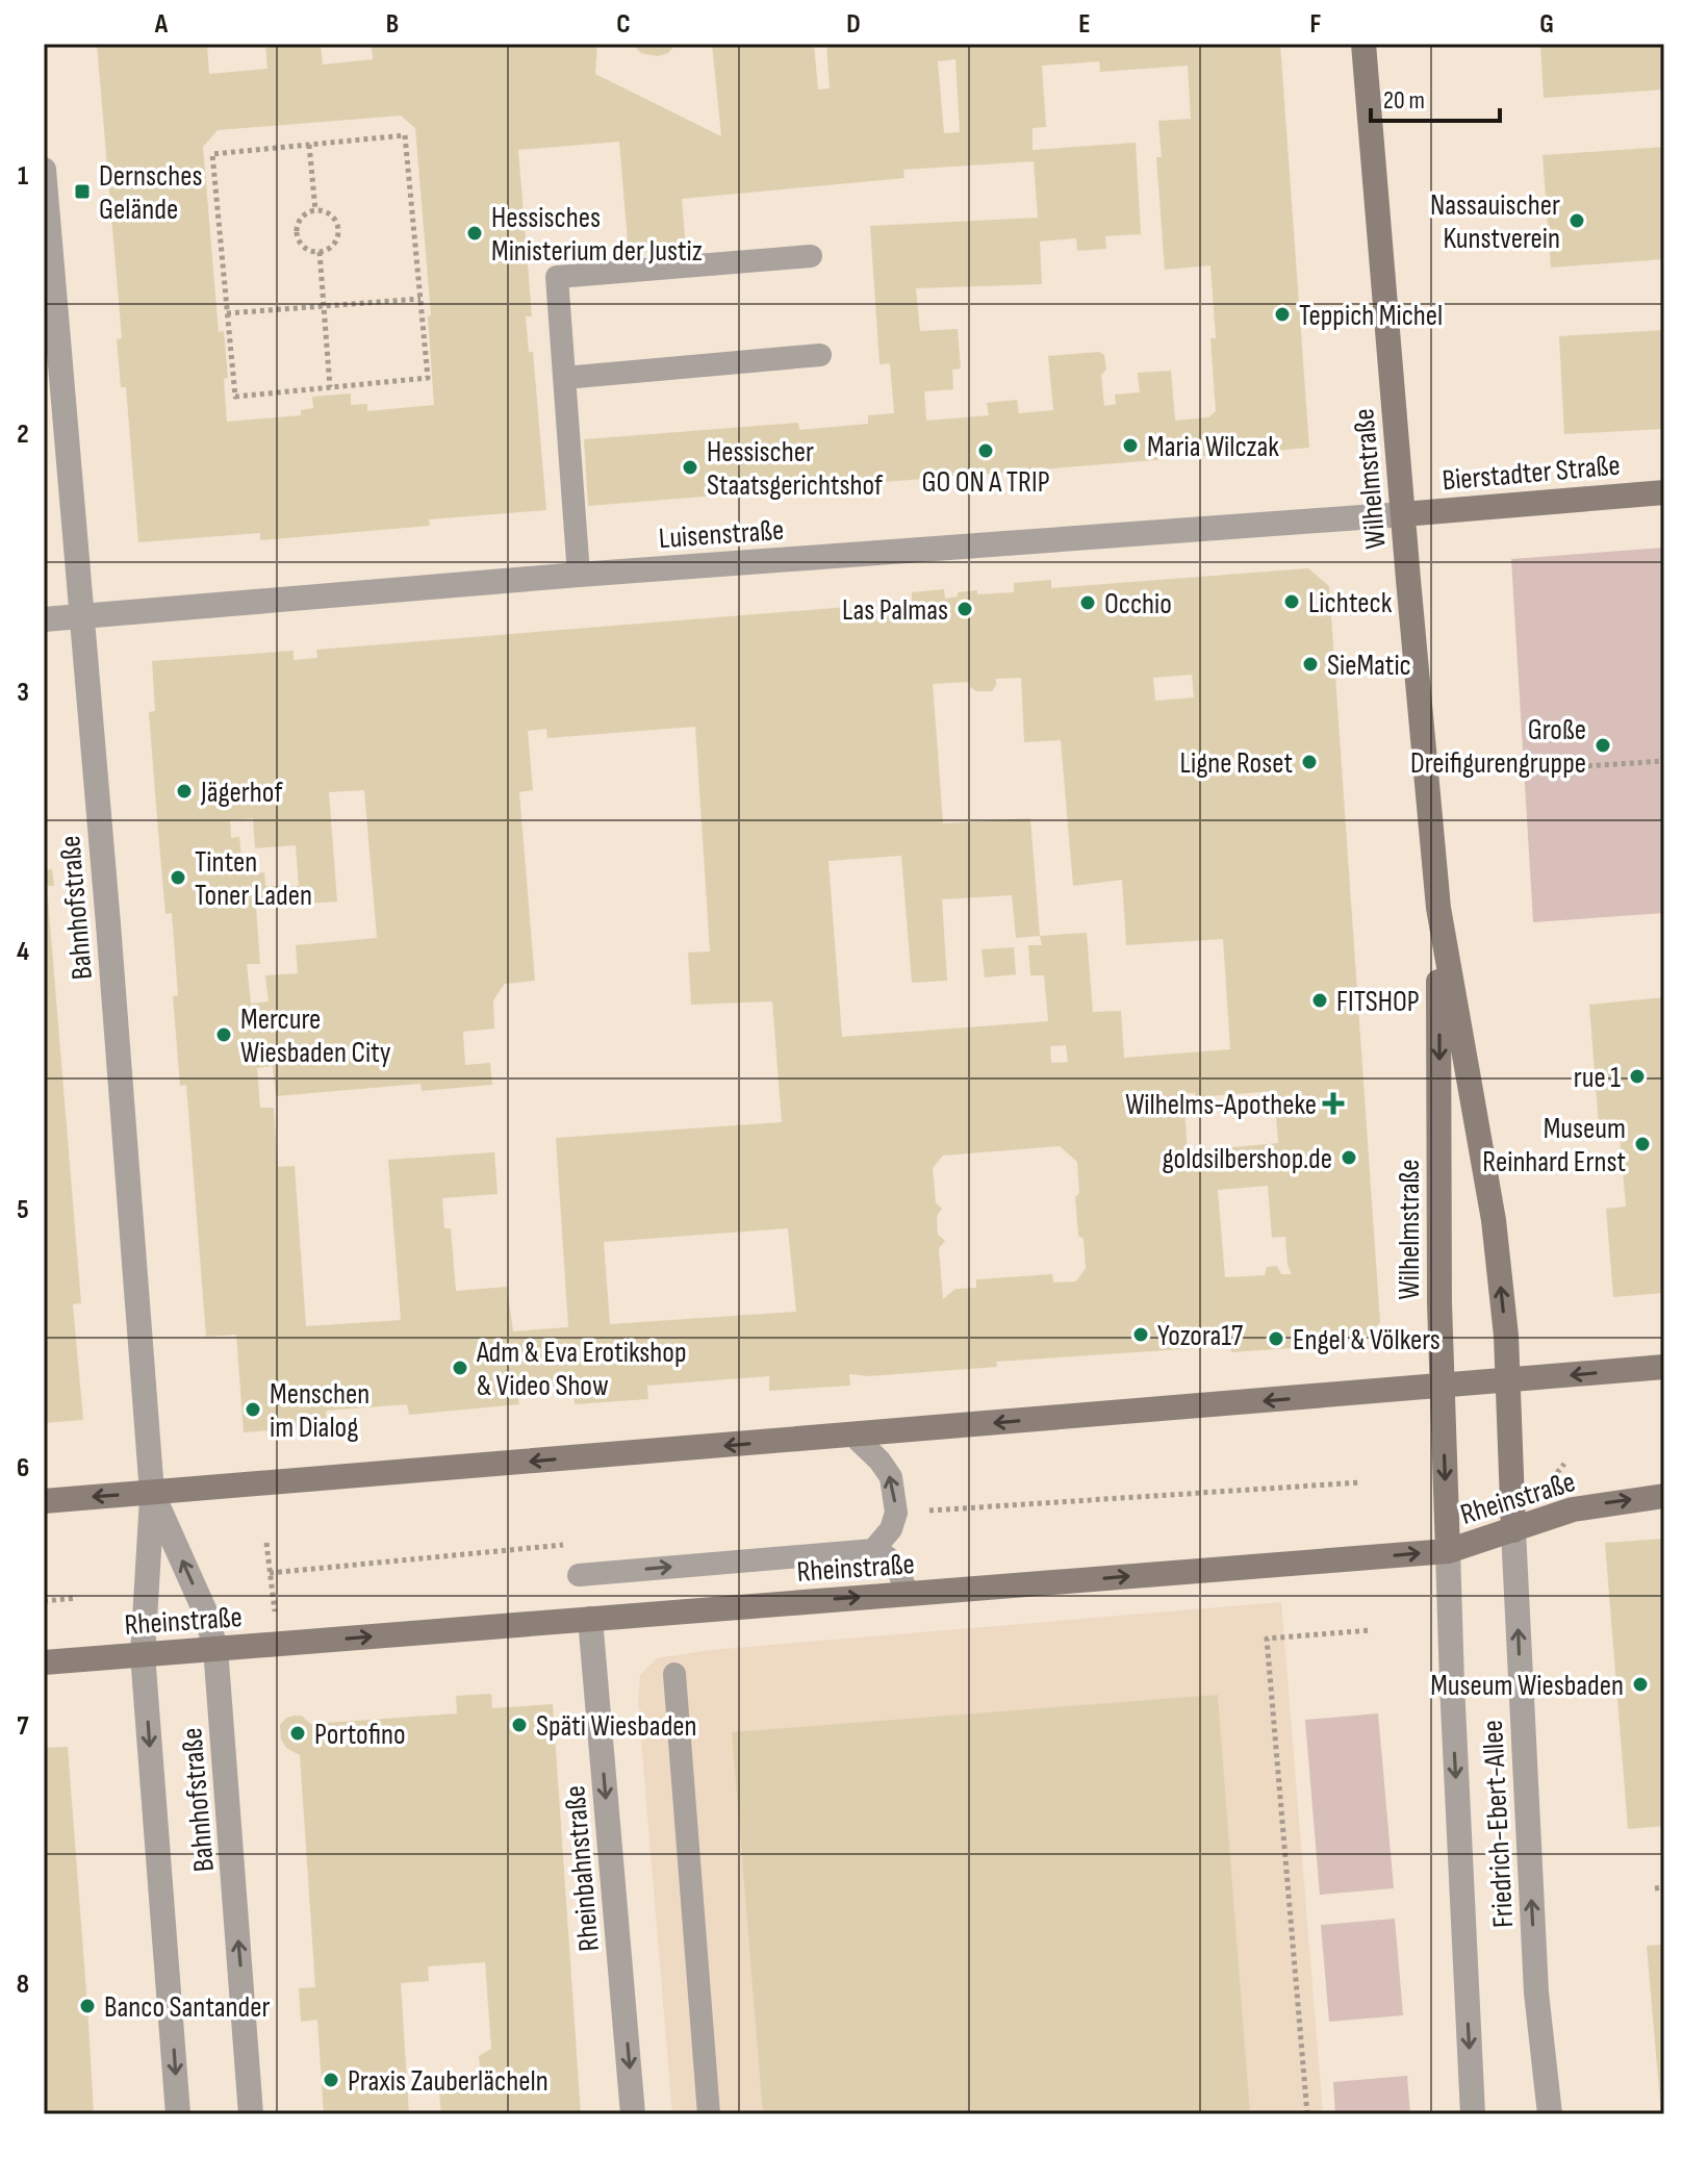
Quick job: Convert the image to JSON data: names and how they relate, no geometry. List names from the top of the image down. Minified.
{"streets":{"main road":["Bierstadter Straße","Wilhelmstraße","Rheinstraße"],"street":["Luisenstraße","Bahnhofstraße","Friedrich-Ebert-Allee","Rheinbahnstraße"]},"crossings":[["Bierstadter Straße","Wilhelmstraße"],["Bierstadter Straße","Luisenstraße"],["Wilhelmstraße","Luisenstraße"],["Wilhelmstraße","Rheinstraße"],["Wilhelmstraße","Friedrich-Ebert-Allee"],["Luisenstraße","Bahnhofstraße"],["Bahnhofstraße","Rheinstraße"],["Rheinstraße","Friedrich-Ebert-Allee"],["Rheinstraße","Rheinbahnstraße"]],"one_way":["Rheinbahnstraße"],"places":{"transit":["Dernsches Gelände"],"other":["Nassauischer Kunstverein","Hessisches Ministerium der Justiz","Teppich Michel","Maria Wilczak","GO ON A TRIP","Hessischer Staatsgerichtshof","Lichteck","Occhio","Las Palmas","SieMatic","Große Dreifigurengruppe","Ligne Roset","Jägerhof","Tinten Toner Laden","FITSHOP","Mercure Wiesbaden City","rue 1","Museum Reinhard Ernst","goldsilbershop.de","Yozora17","Engel & Völkers","Adm & Eva Erotikshop & Video Show","Menschen im Dialog","Museum Wiesbaden","Späti Wiesbaden","Portofino","Banco Santander","Praxis Zauberlächeln"],"health":["Wilhelms-Apotheke"]},"scale_bar":"20 m","grid":{"columns":["A","B","C","D","E","F","G"],"rows":["1","2","3","4","5","6","7","8"]}}
